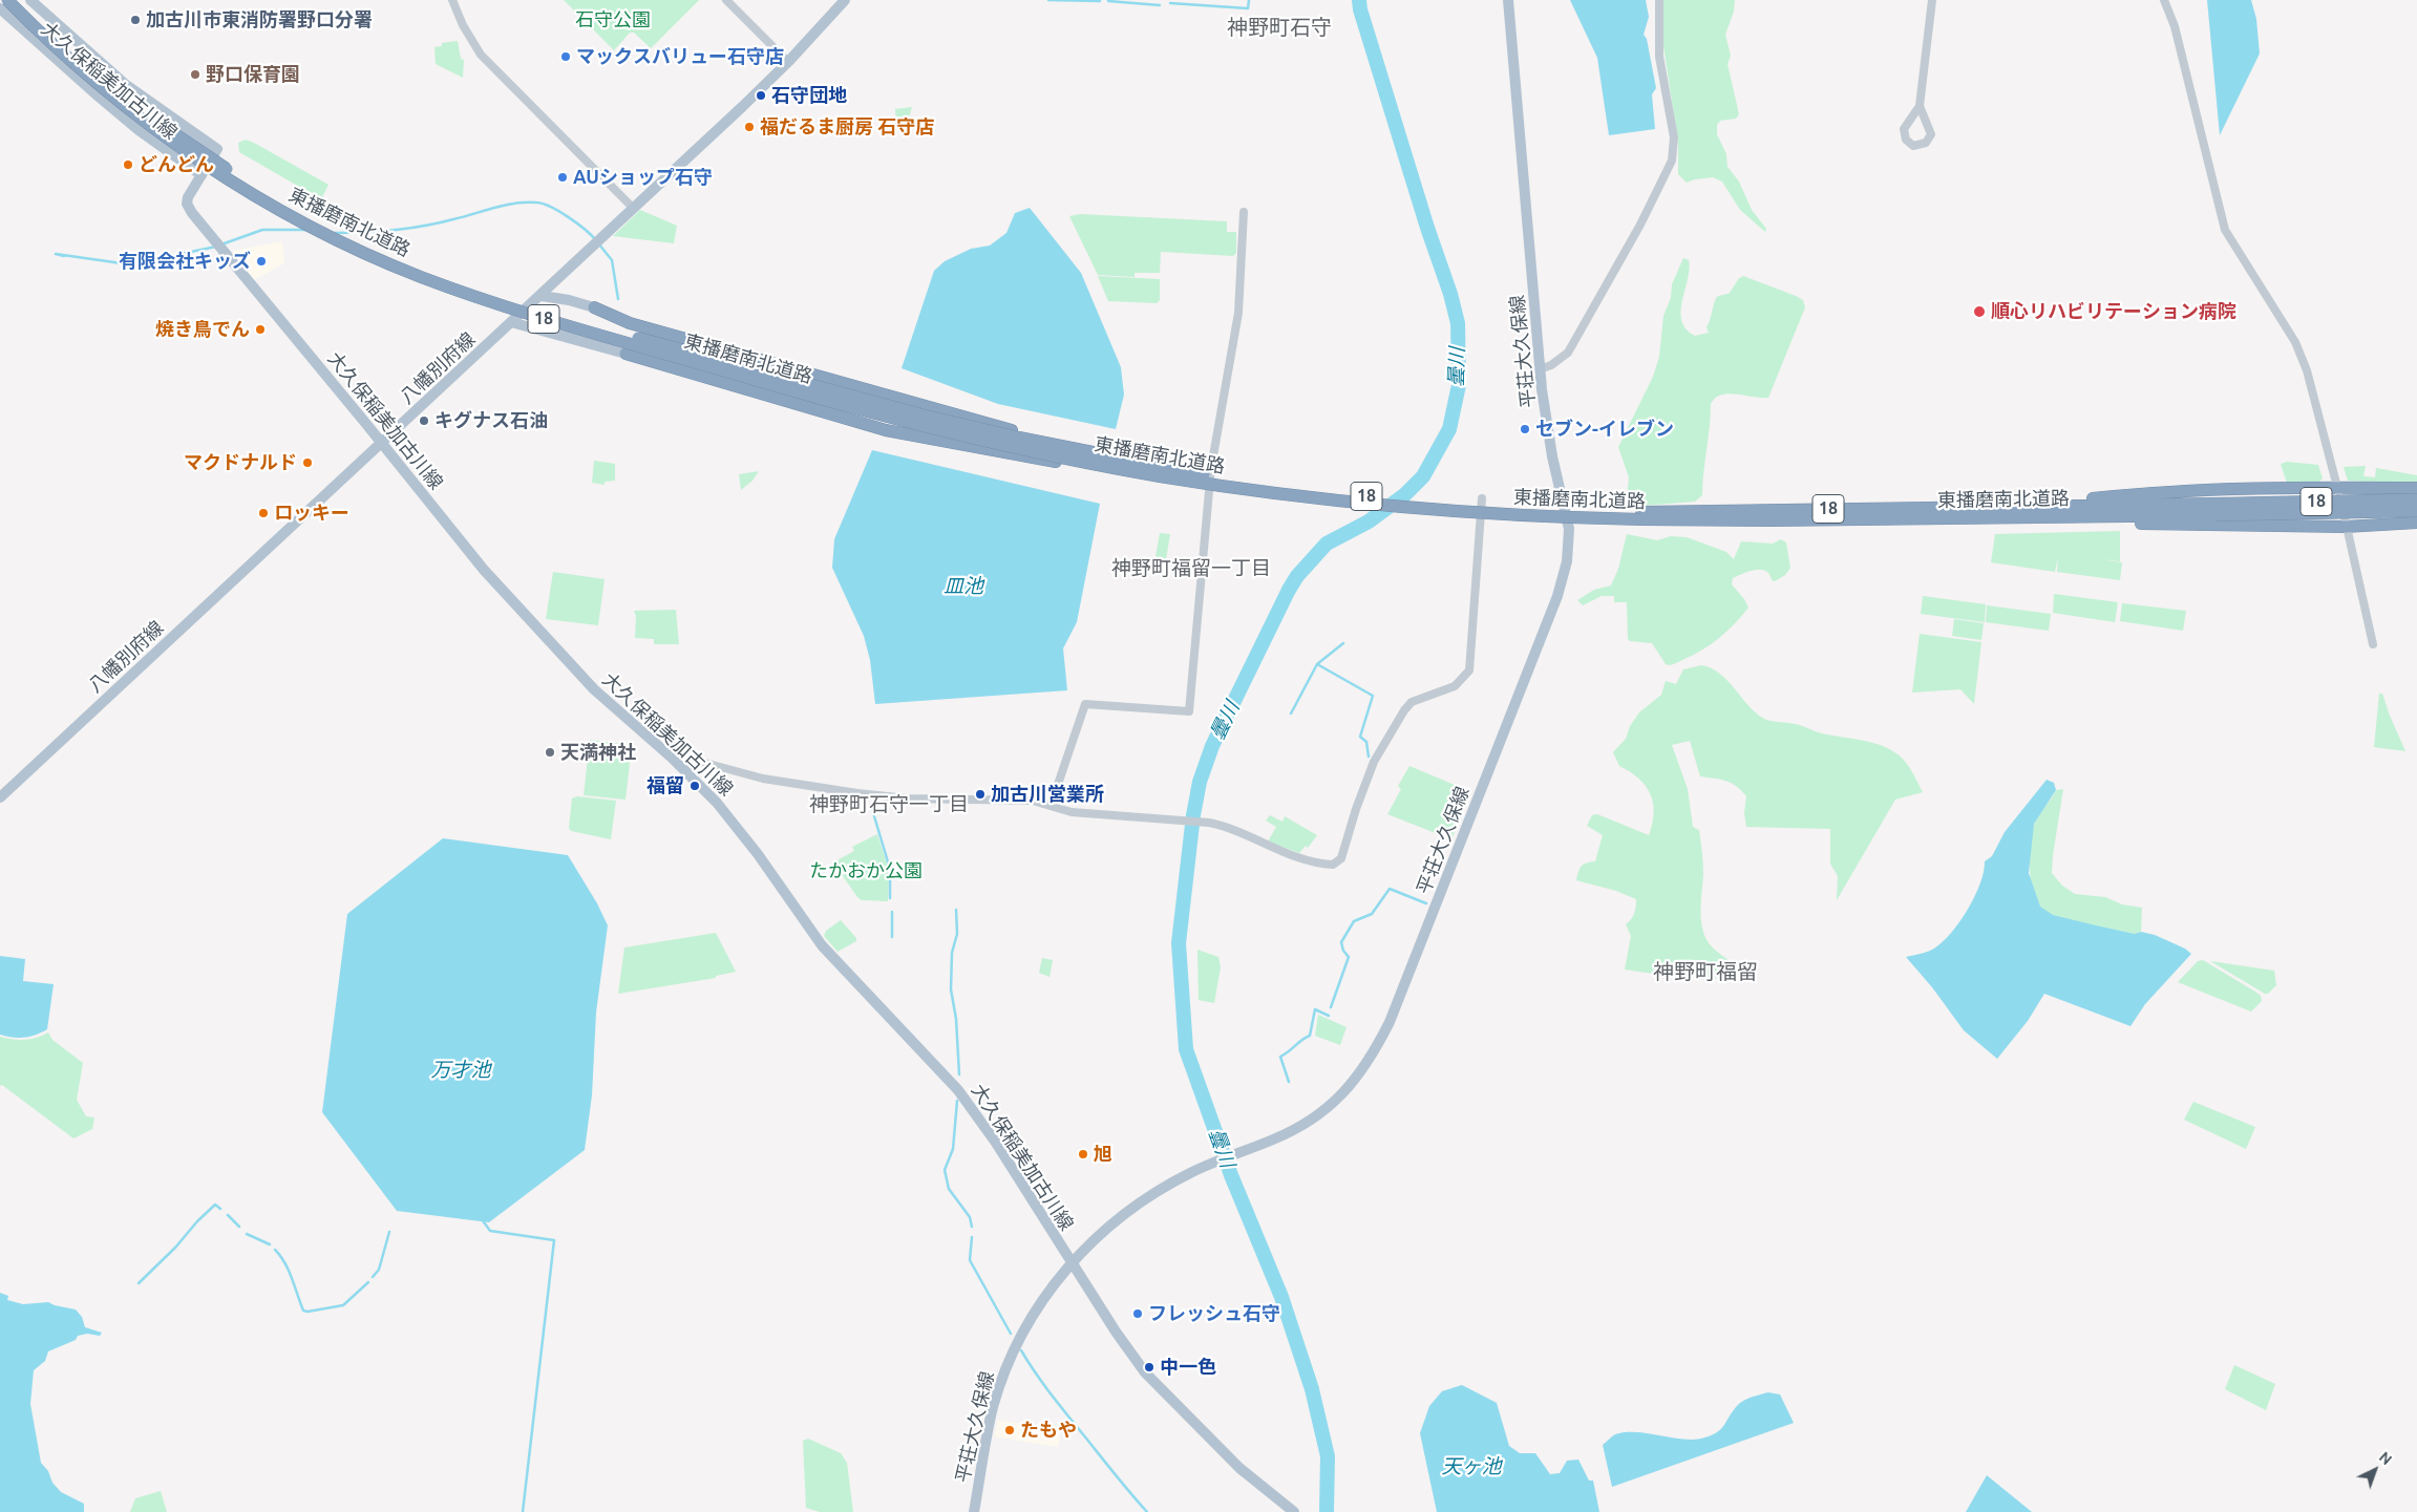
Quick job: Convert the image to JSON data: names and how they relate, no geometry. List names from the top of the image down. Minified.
{"streets":{"highway":["東播磨南北道路","18"],"main road":["大久保稲美加古川線","平荘大久保線","八幡別府線"]},"crossings":[["大久保稲美加古川線","平荘大久保線"],["大久保稲美加古川線","八幡別府線"],["東播磨南北道路","18"],["18","八幡別府線"]],"districts":["神野町石守","神野町福留一丁目","神野町石守一丁目","神野町福留"],"water":["曇川","皿池","万才池","天ヶ池"],"parks":["石守公園","たかおか公園"],"places":["加古川市東消防署野口分署","マックスバリュー石守店","野口保育園","石守団地","福だるま厨房 石守店","どんどん","AUショップ石守","有限会社キッズ","順心リハビリテーション病院","焼き鳥でん","キグナス石油","セブン-イレブン","マクドナルド","ロッキー","天満神社","福留","加古川営業所","旭","フレッシュ石守","中一色","たもや"],"north":"top right"}
